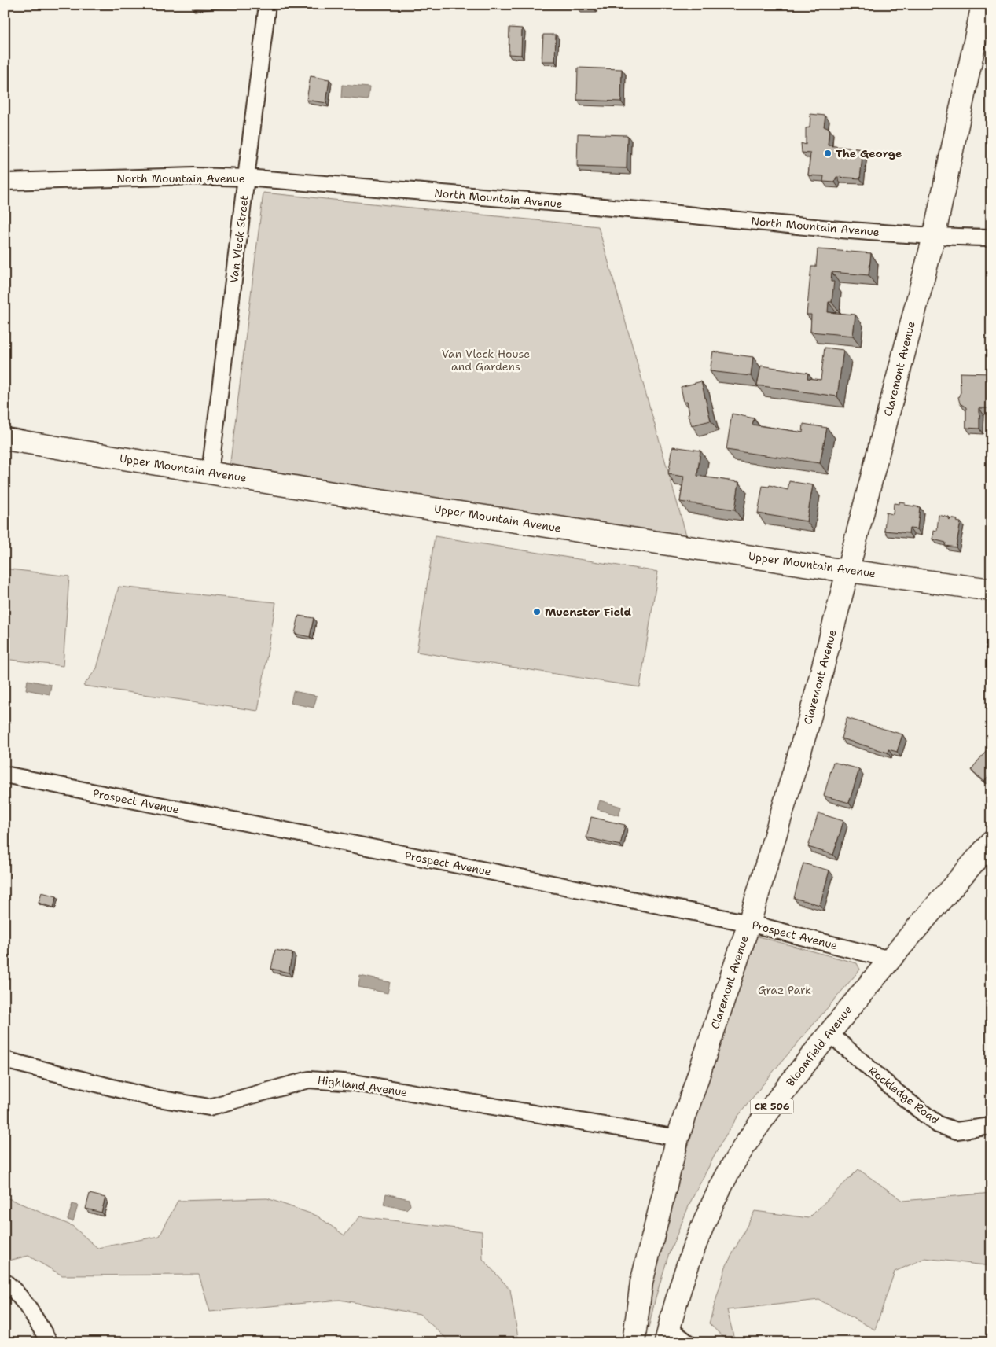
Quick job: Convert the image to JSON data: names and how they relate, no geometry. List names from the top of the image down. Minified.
{"streets":{"street":["North Mountain Avenue","Van Vleck Street","Claremont Avenue","Upper Mountain Avenue","Prospect Avenue","Bloomfield Avenue","Highland Avenue","Rockledge Road","CR 506"]},"crossings":[["North Mountain Avenue","Van Vleck Street"],["North Mountain Avenue","Claremont Avenue"],["Van Vleck Street","Upper Mountain Avenue"],["Claremont Avenue","Upper Mountain Avenue"],["Claremont Avenue","Prospect Avenue"],["Claremont Avenue","Highland Avenue"],["Prospect Avenue","Bloomfield Avenue"],["Bloomfield Avenue","Rockledge Road"]],"parks":["Van Vleck House and Gardens","Graz Park"],"places":["The George","Muenster Field"]}
